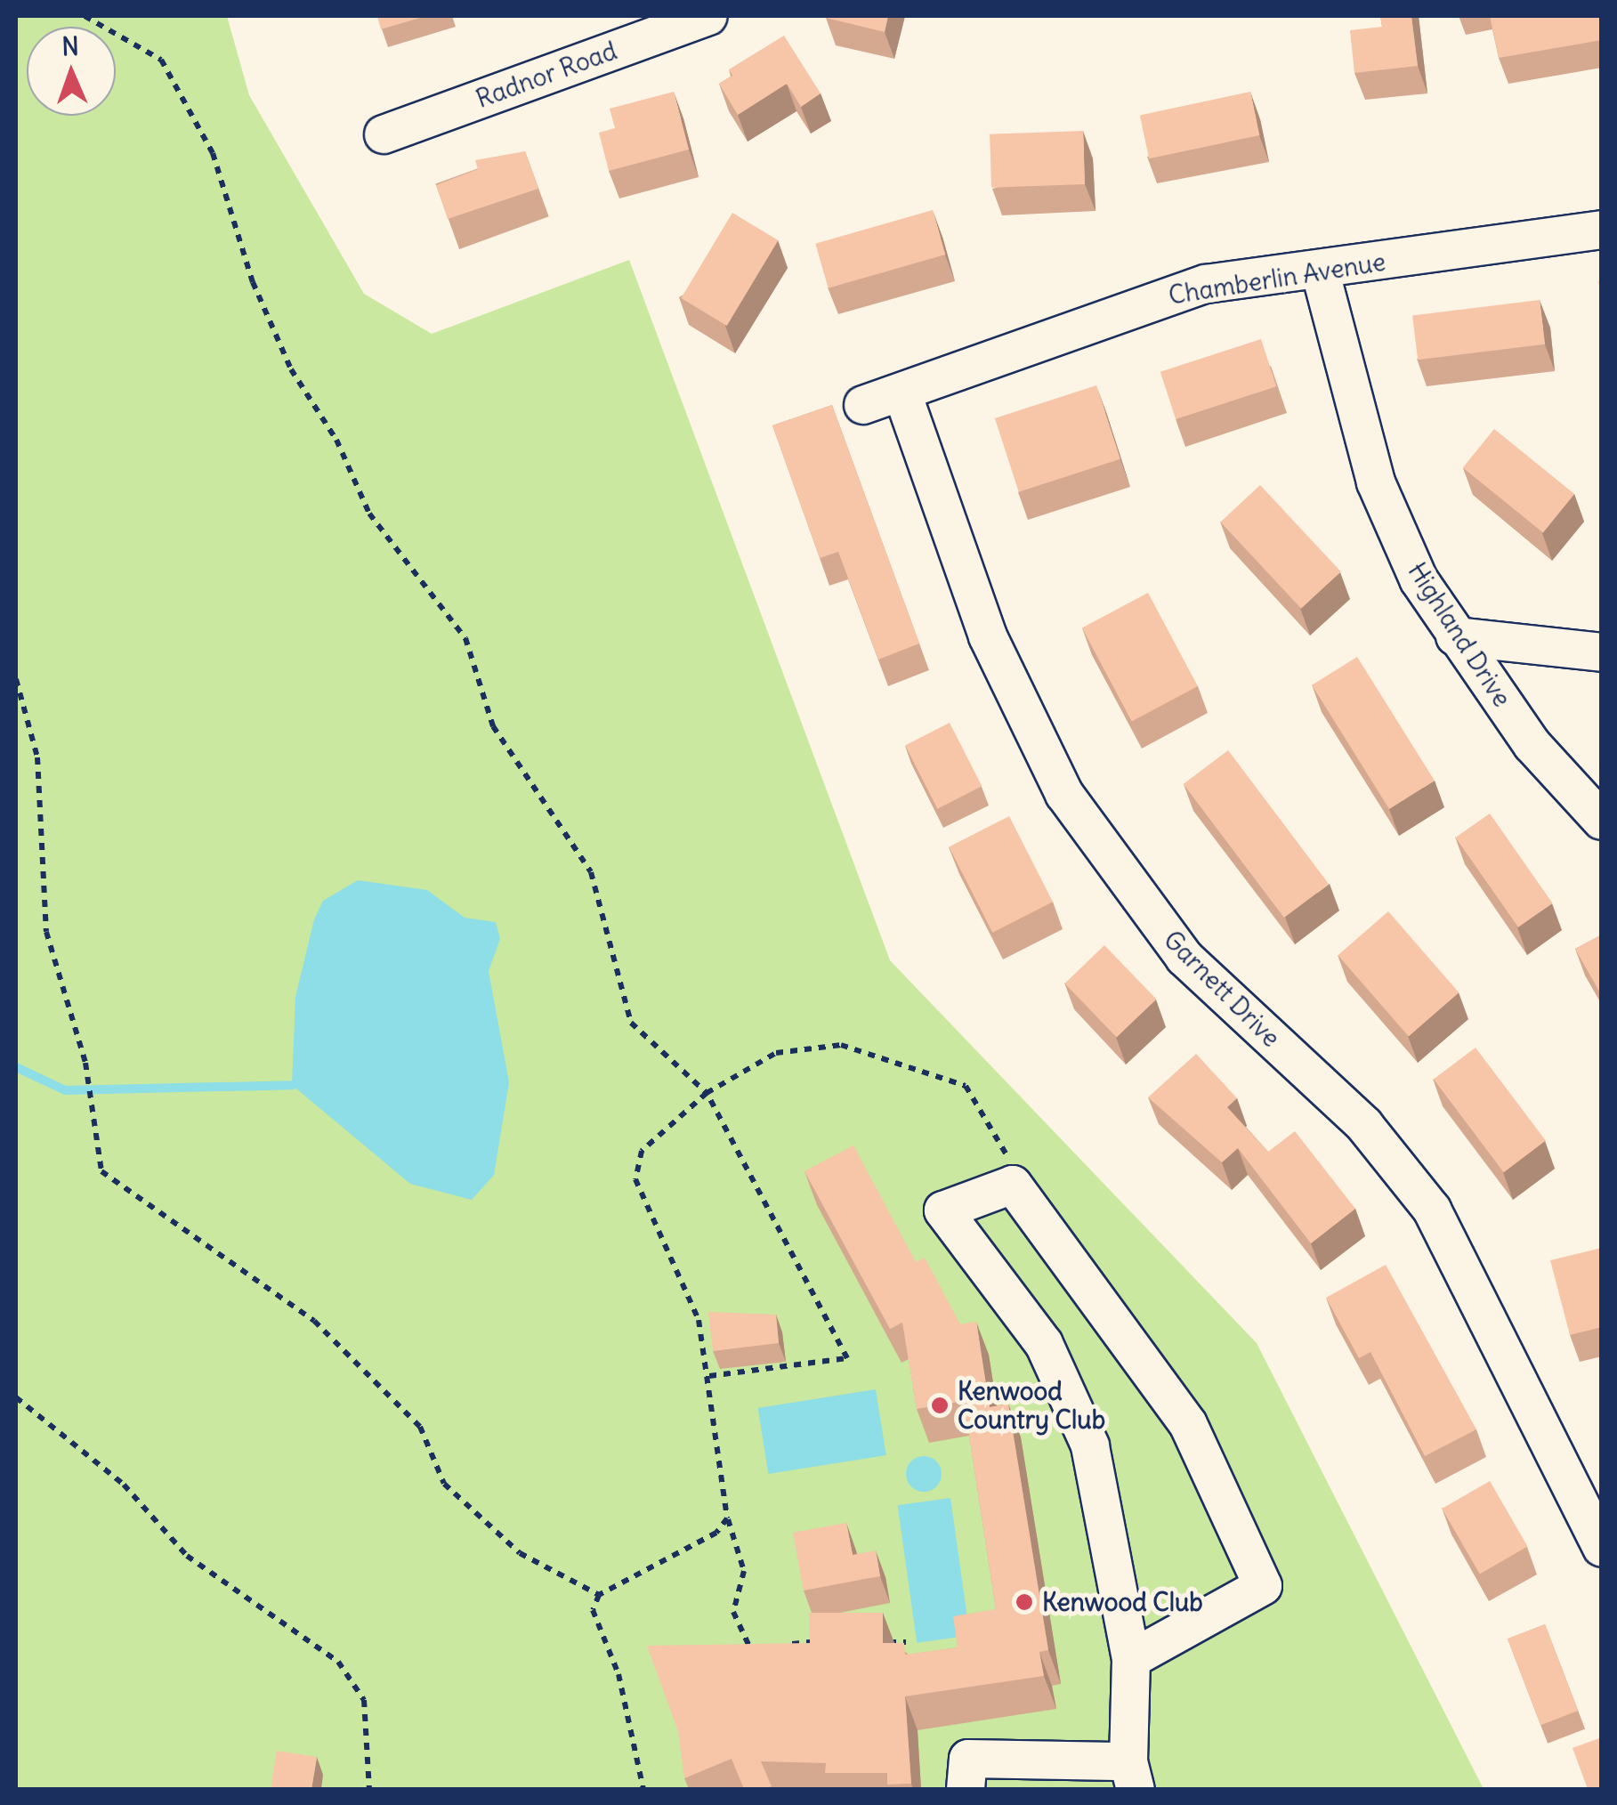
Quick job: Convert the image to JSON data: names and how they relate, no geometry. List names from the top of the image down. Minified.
{"streets":{"street":["Radnor Road","Chamberlin Avenue","Highland Drive","Garnett Drive"]},"crossings":[["Chamberlin Avenue","Highland Drive"],["Chamberlin Avenue","Garnett Drive"]],"places":["Kenwood Country Club","Kenwood Club"],"north":"top"}
